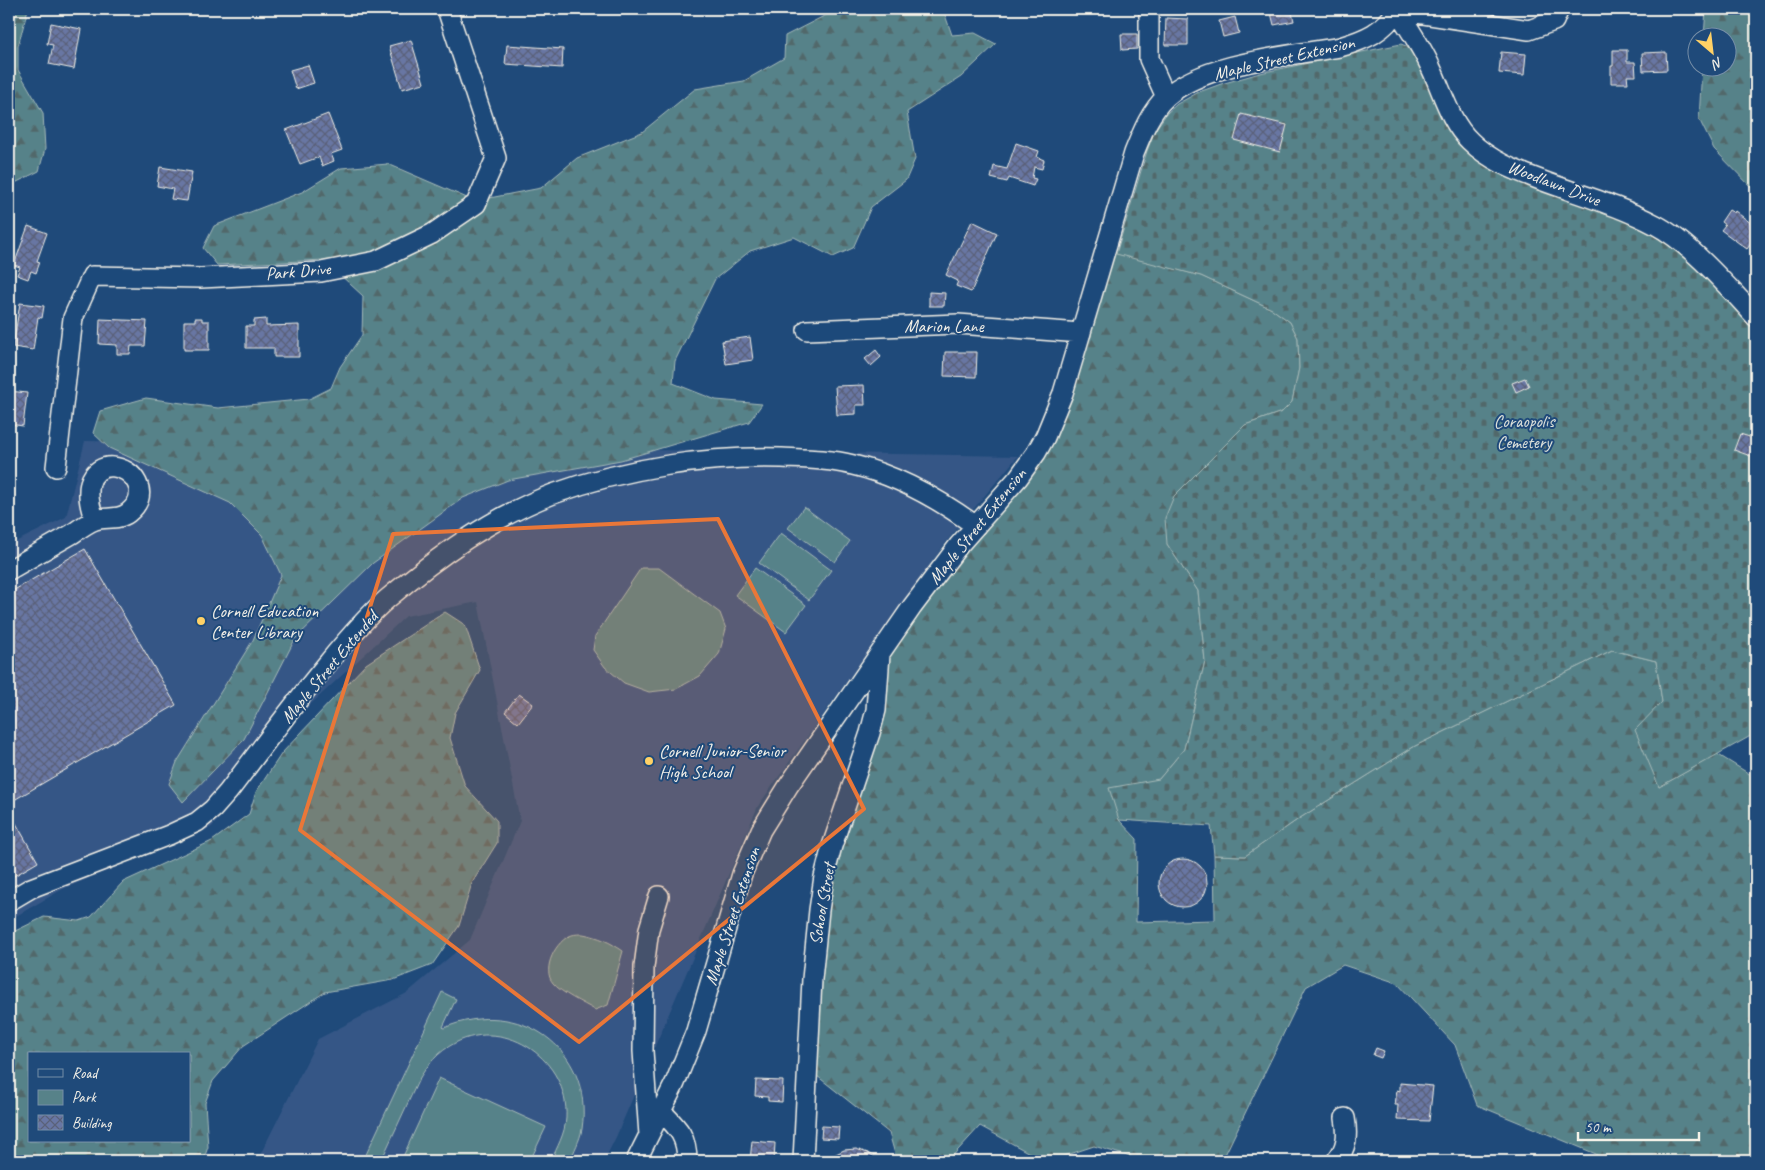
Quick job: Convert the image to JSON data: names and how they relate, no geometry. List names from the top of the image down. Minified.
{"streets":{"street":["Maple Street Extension","Woodlawn Drive","Park Drive","Marion Lane","Maple Street Extended","School Street"]},"crossings":[["Maple Street Extension","Woodlawn Drive"],["Maple Street Extension","Marion Lane"],["Maple Street Extension","Maple Street Extended"],["Maple Street Extension","School Street"]],"parks":["Coraopolis Cemetery"],"places":["Cornell Education Center Library","Cornell Junior-Senior High School"],"legend":["Road","Park","Building"],"scale_bar":"50 m","north":"bottom right"}
